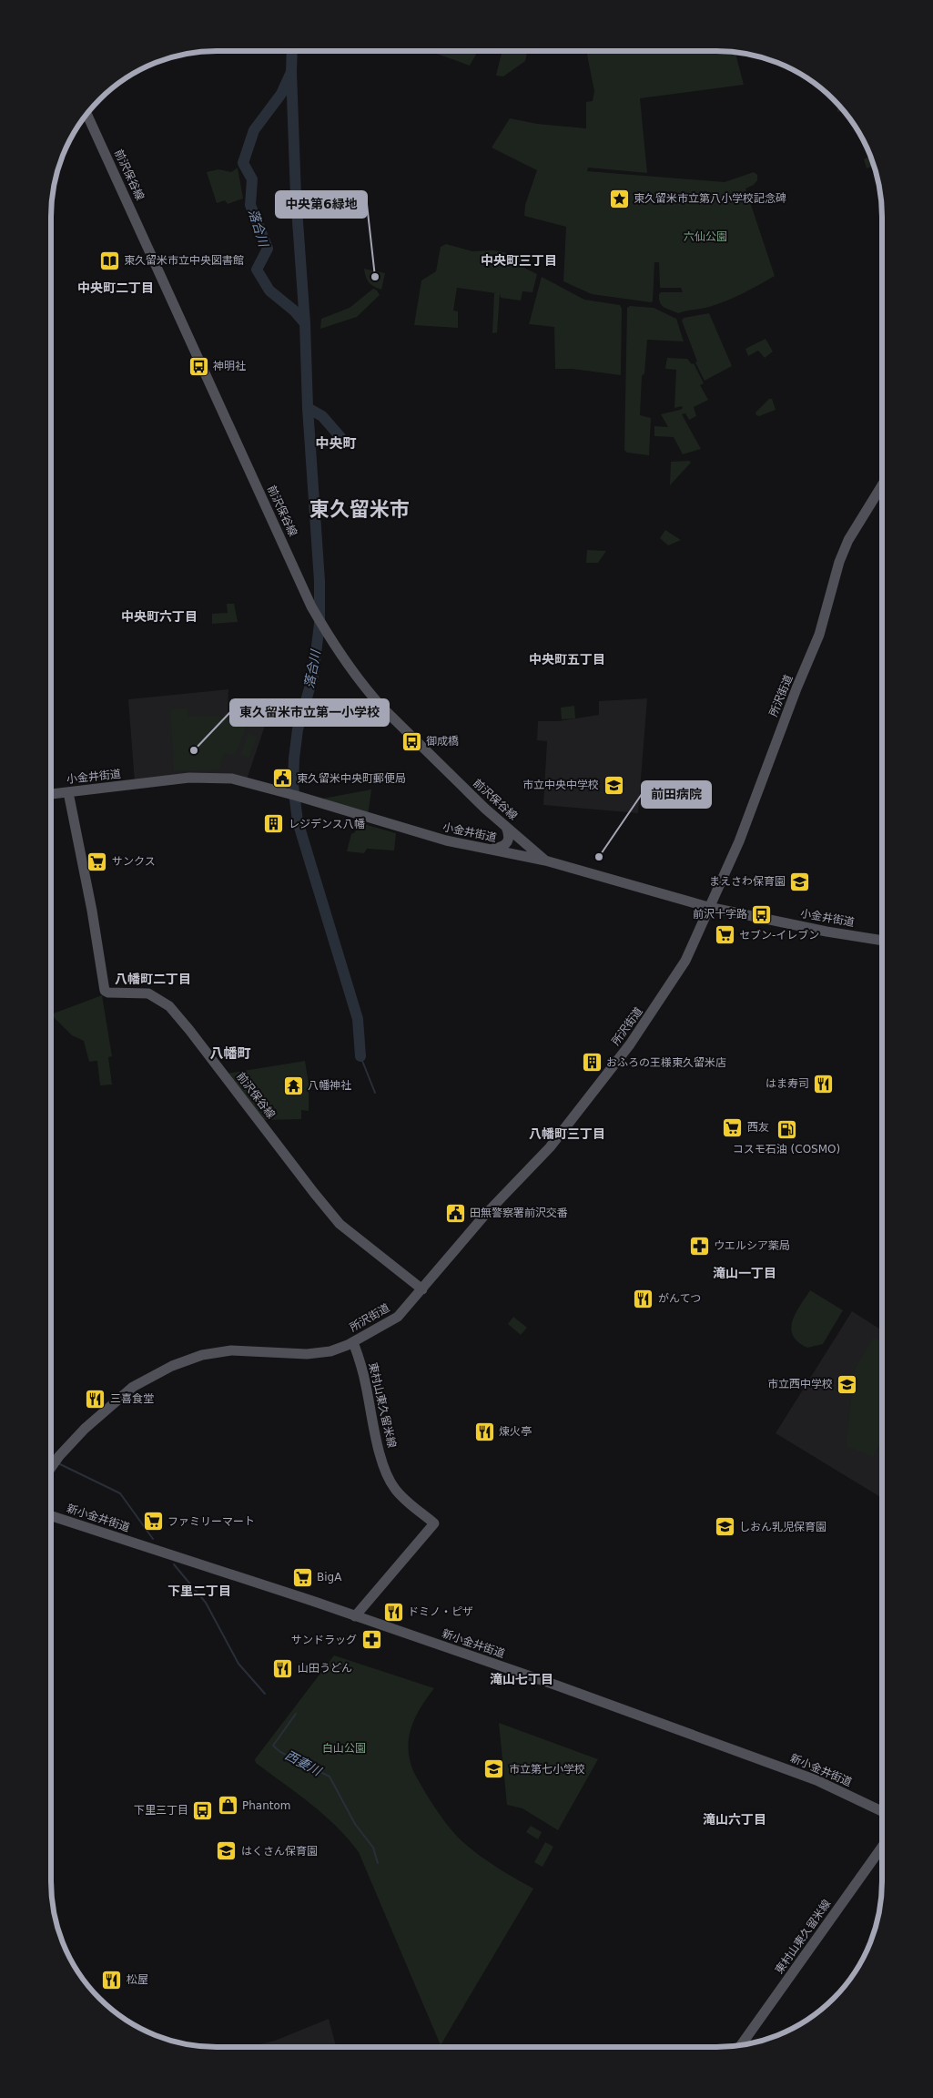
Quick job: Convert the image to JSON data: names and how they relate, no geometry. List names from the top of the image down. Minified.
{"streets":{"main road":["前沢保谷線","所沢街道","小金井街道","東村山東久留米線","新小金井街道"]},"crossings":[["前沢保谷線","所沢街道"],["前沢保谷線","小金井街道"],["所沢街道","小金井街道"],["所沢街道","東村山東久留米線"],["東村山東久留米線","新小金井街道"]],"districts":["中央町三丁目","中央町二丁目","中央町","東久留米市","中央町六丁目","中央町五丁目","八幡町二丁目","八幡町","八幡町三丁目","滝山一丁目","下里二丁目","滝山七丁目","滝山六丁目"],"water":["落合川","西妻川"],"parks":["六仙公園","白山公園"],"places":{"place":["東久留米市立第八小学校記念碑"],"library":["東久留米市立中央図書館"],"other":["中央第6緑地","東久留米市立第一小学校","前田病院"],"bus stop":["神明社","御成橋","前沢十字路","下里三丁目"],"public building":["東久留米中央町郵便局","田無警察署前沢交番"],"school or university":["市立中央中学校","まえさわ保育園","市立西中学校","しおん乳児保育園","市立第七小学校","はくさん保育園"],"building":["レジデンス八幡","おふろの王様東久留米店"],"supermarket":["サンクス","セブン-イレブン","西友","ファミリーマート","BigA"],"restaurant":["はま寿司","がんてつ","三喜食堂","煉火亭","ドミノ・ピザ","山田うどん","松屋"],"temple":["八幡神社"],"fuel station":["コスモ石油 (COSMO)"],"pharmacy":["ウエルシア薬局","サンドラッグ"],"shop":["Phantom"]}}
